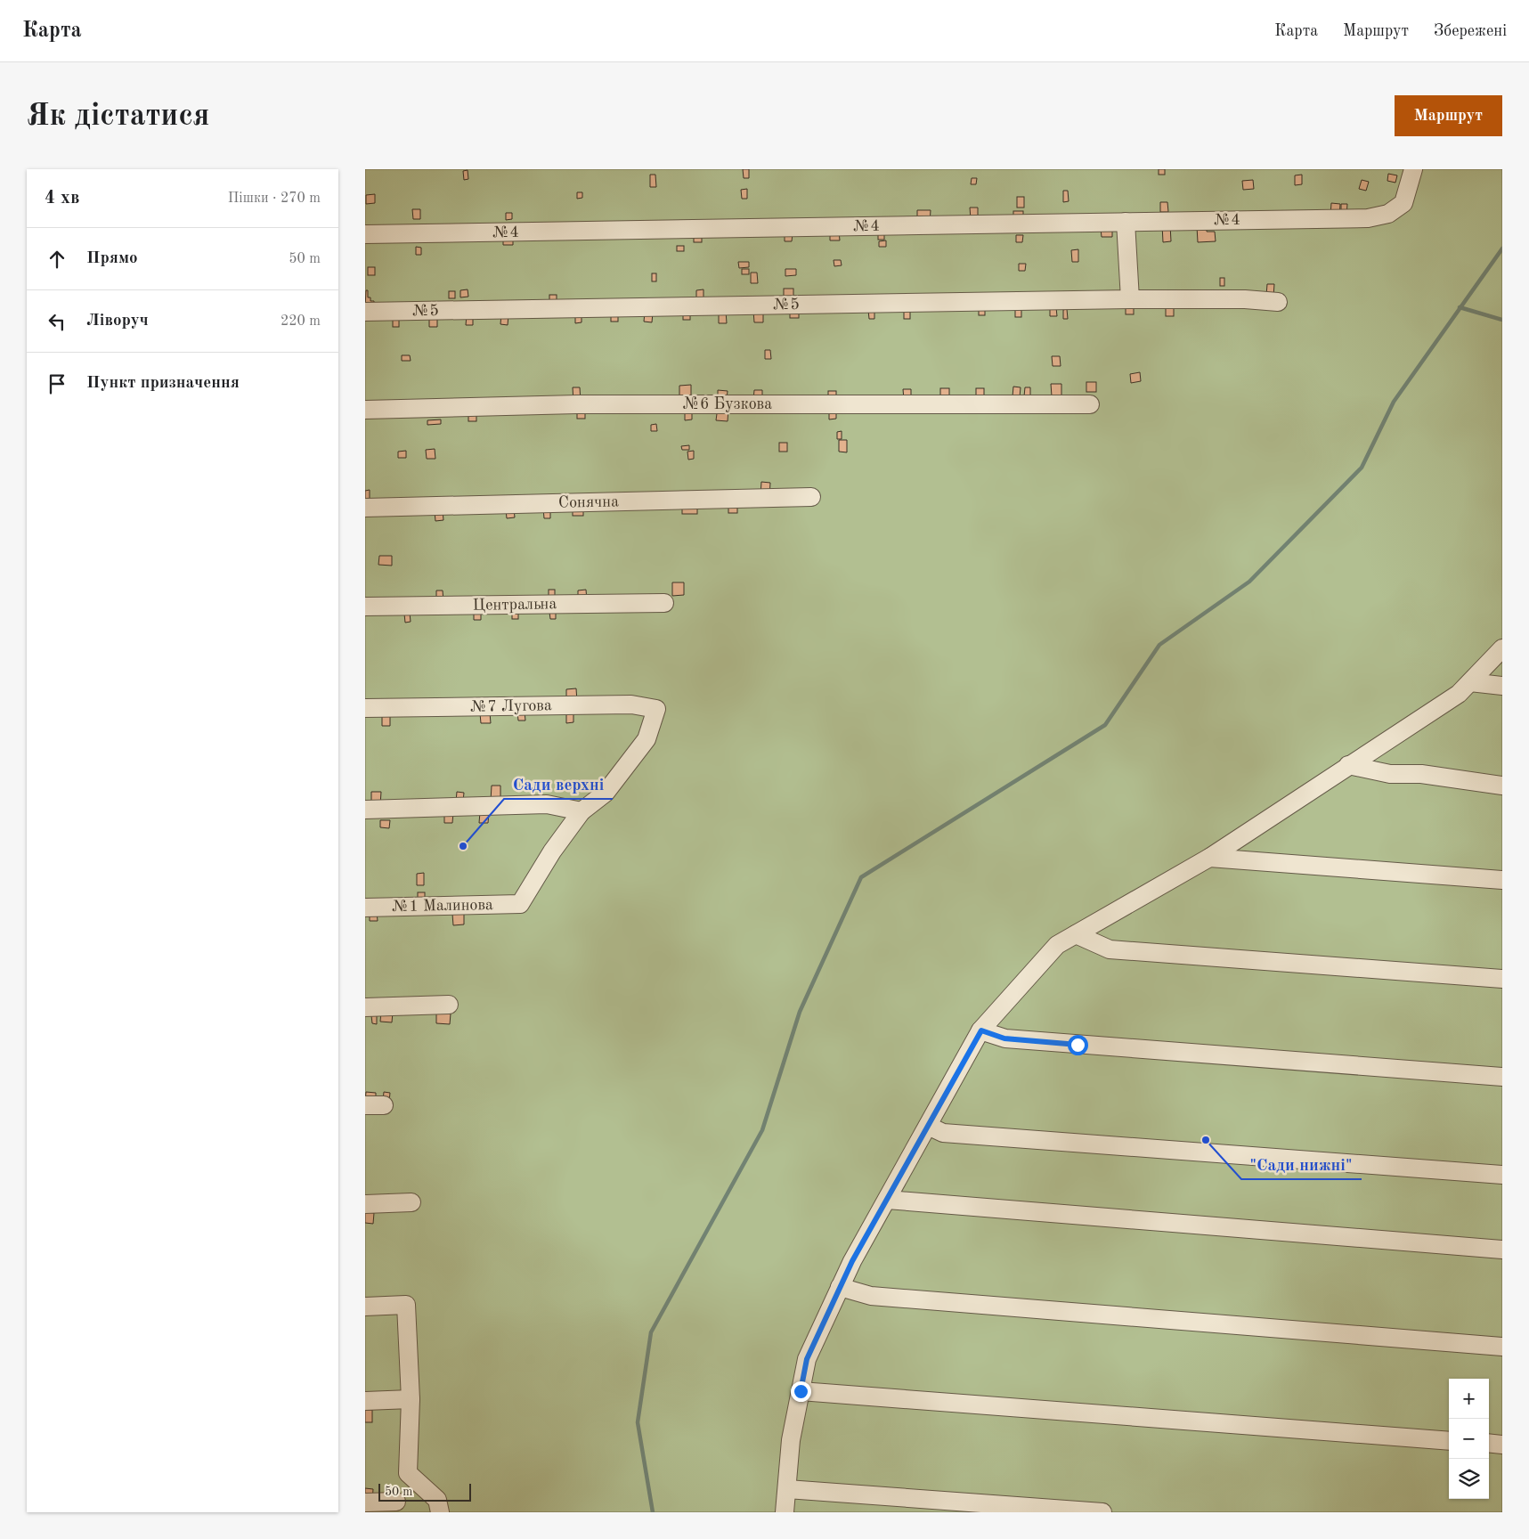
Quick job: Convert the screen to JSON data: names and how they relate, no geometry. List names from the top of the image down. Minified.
{"streets":{"lane":["№4","№5","№6 Бузкова","Сонячна","Центральна","№7 Лугова","№1 Малинова"]},"crossings":[["№7 Лугова","№1 Малинова"]],"places":["Сади верхні","\"Сади нижні\""],"scale_bar":"50 m","page":{"header":"Карта","nav":["Карта","Маршрут","Збережені"],"buttons":"Маршрут","title":"Як дістатися","heading":["4 хв","Пішки · 270 m"],"list":[["Прямо","50 m"],["Ліворуч","220 m"],"Пункт призначення"],"map_buttons":["+","−"],"scale":"50 m"}}
